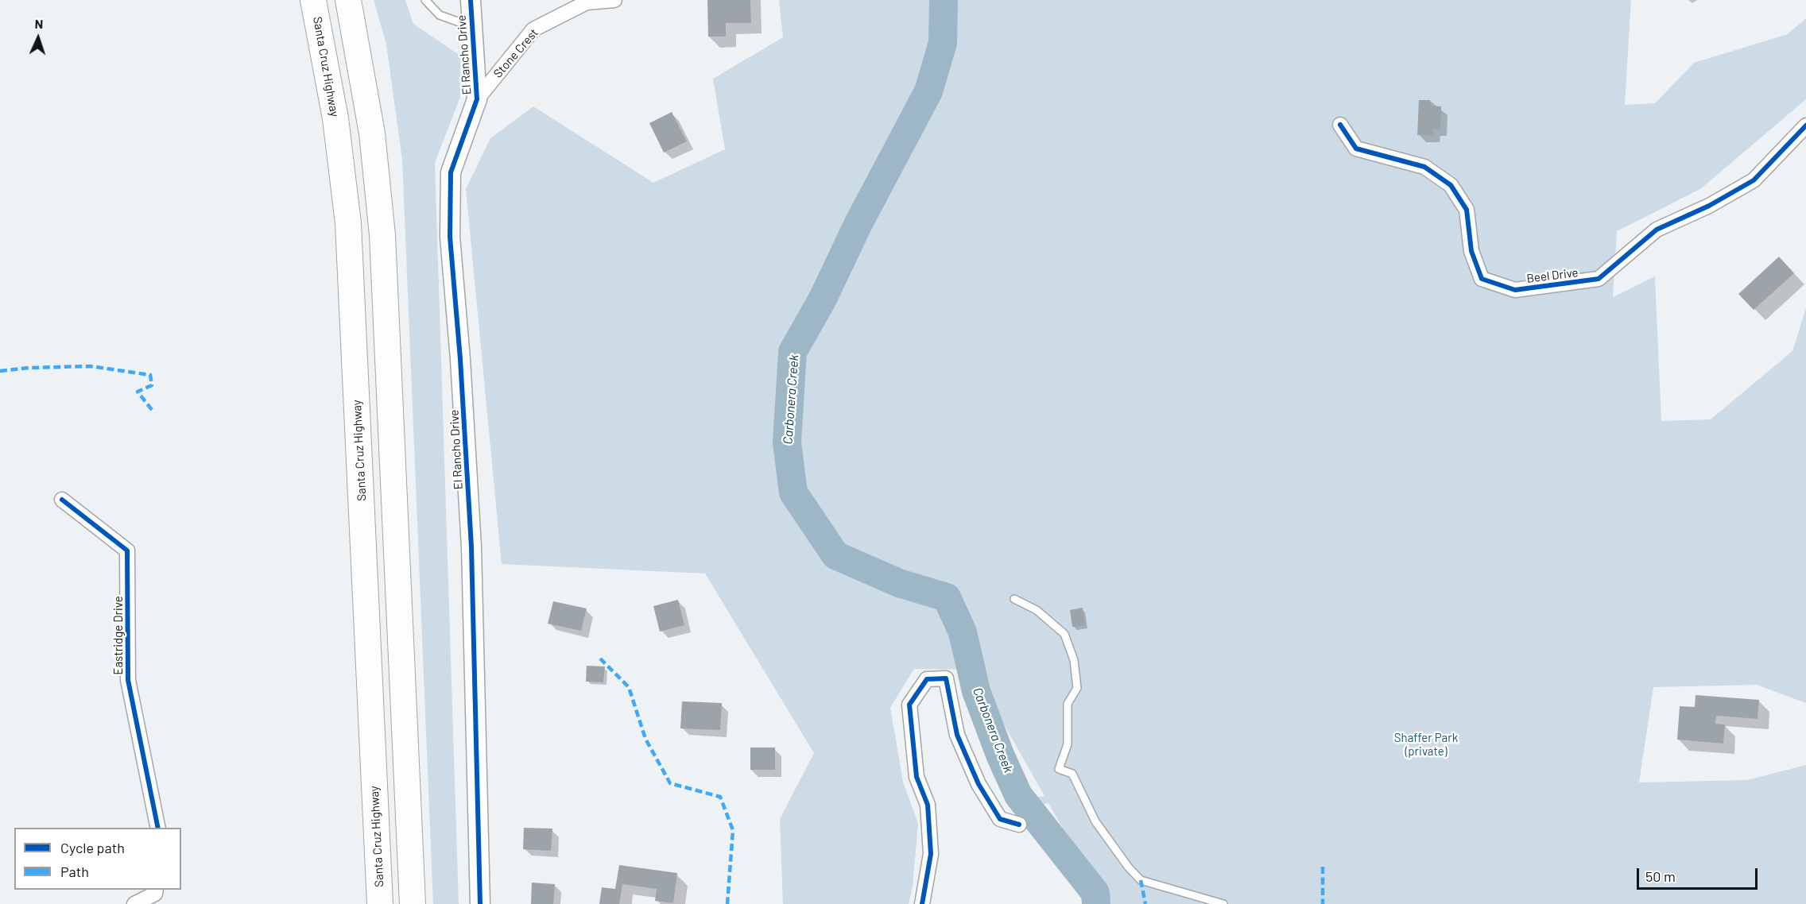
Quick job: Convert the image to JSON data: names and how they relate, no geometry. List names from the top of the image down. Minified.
{"streets":{"highway":["Santa Cruz Highway"],"street":["Stone Crest","El Rancho Drive","Beel Drive","Eastridge Drive"]},"crossings":[["Stone Crest","El Rancho Drive"]],"water":["Carbonera Creek"],"parks":["Shaffer Park (private)"],"legend":["Cycle path","Path"],"scale_bar":"50 m","north":"top"}
